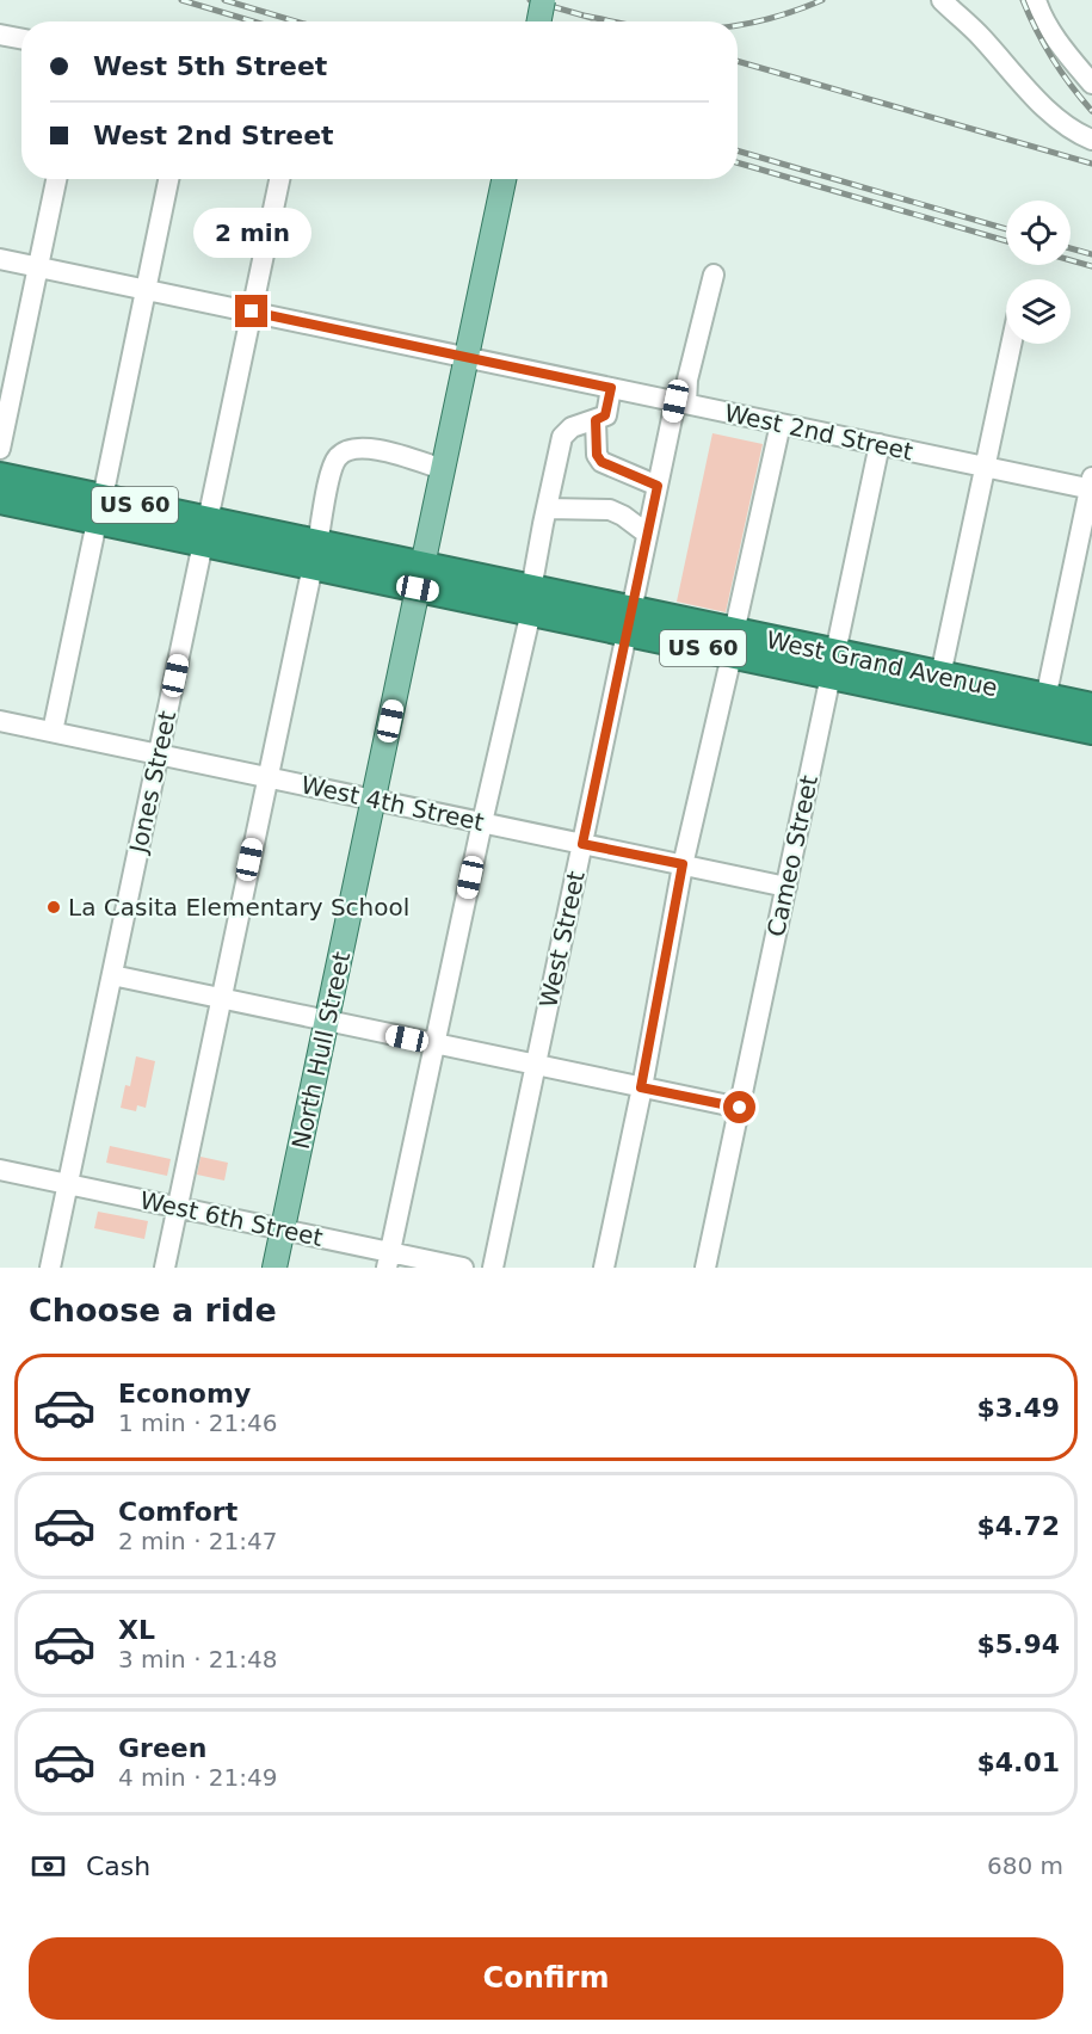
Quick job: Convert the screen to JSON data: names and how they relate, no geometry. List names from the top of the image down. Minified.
{"streets":{"highway":["US 60","West Grand Avenue"],"main road":["North Hull Street"],"street":["West 2nd Street","Jones Street","West 4th Street","Cameo Street","West Street","West 6th Street"]},"crossings":[["West 2nd Street","Jones Street"],["West 2nd Street","Cameo Street"],["West 2nd Street","West Street"],["West 2nd Street","North Hull Street"],["West Grand Avenue","Jones Street"],["West Grand Avenue","Cameo Street"],["West Grand Avenue","West Street"],["West Grand Avenue","North Hull Street"],["Jones Street","West 4th Street"],["Jones Street","West 6th Street"],["West 4th Street","Cameo Street"],["West 4th Street","West Street"],["West 4th Street","North Hull Street"],["North Hull Street","West 6th Street"]],"places":["La Casita Elementary School"],"page":{"banner":["West 5th Street","West 2nd Street"],"bubble":"2 min","heading":"Choose a ride","list":[{"name":"Economy","note":"1 min · 21:46","value":"$3.49"},{"name":"Comfort","note":"2 min · 21:47","value":"$4.72"},{"name":"XL","note":"3 min · 21:48","value":"$5.94"},{"name":"Green","note":"4 min · 21:49","value":"$4.01"}],"pay":["Cash","680 m"],"buttons":"Confirm"}}
